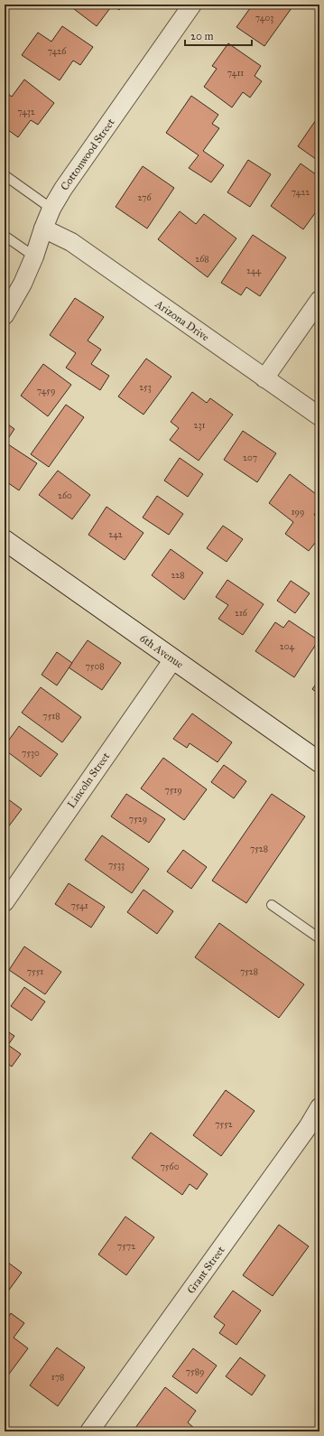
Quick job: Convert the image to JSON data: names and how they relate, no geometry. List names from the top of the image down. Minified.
{"streets":{"street":["Cottonwood Street","Arizona Drive","6th Avenue","Lincoln Street","Grant Street"]},"crossings":[["Cottonwood Street","Arizona Drive"],["6th Avenue","Lincoln Street"]],"house_numbers":["7403","7426","7411","7432","7422","276","268","244","253","7459","231","207","260","199","242","228","216","204","7508","7518","7530","7519","7529","7528","7533","7541","7551","7528","7552","7560","7572","7589","178"],"scale_bar":"20 m"}
